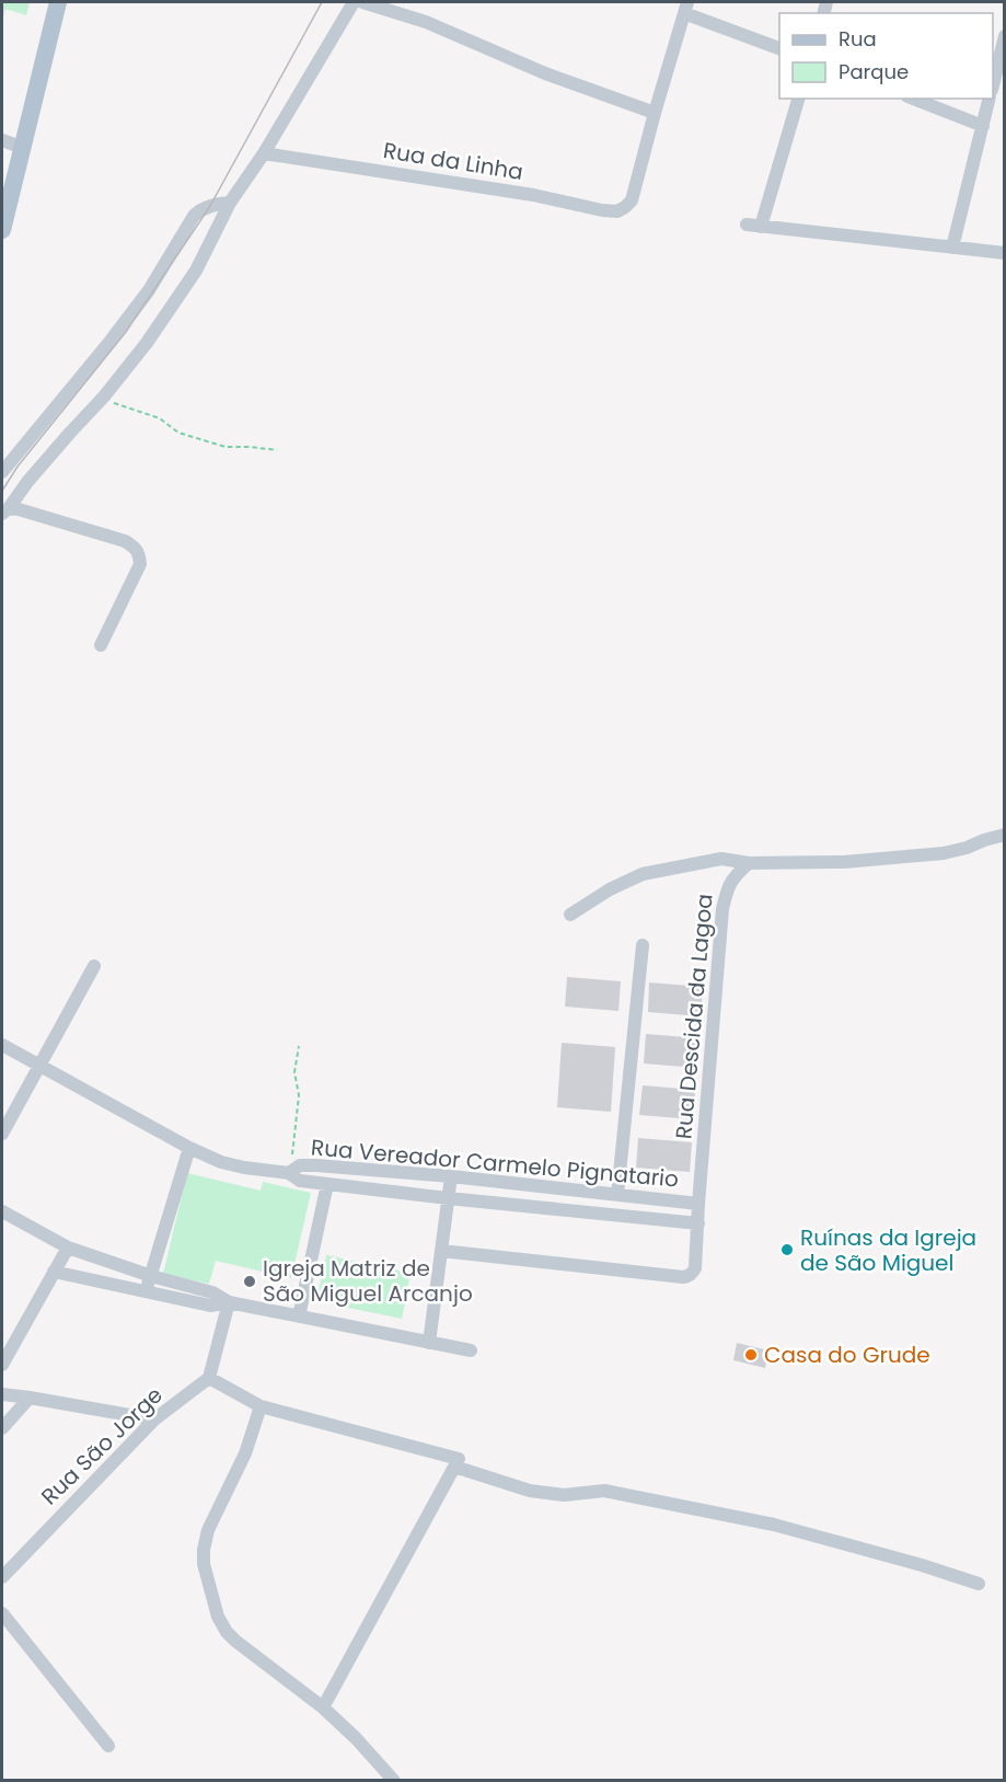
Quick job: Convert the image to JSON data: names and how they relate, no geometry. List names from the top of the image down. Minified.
{"streets":{"street":["Rua da Linha","Rua Descida da Lagoa","Rua Vereador Carmelo Pignatario","Rua São Jorge"]},"crossings":[["Rua Descida da Lagoa","Rua Vereador Carmelo Pignatario"]],"places":["Ruínas da Igreja de São Miguel","Igreja Matriz de São Miguel Arcanjo","Casa do Grude"],"legend":["Rua","Parque"]}
